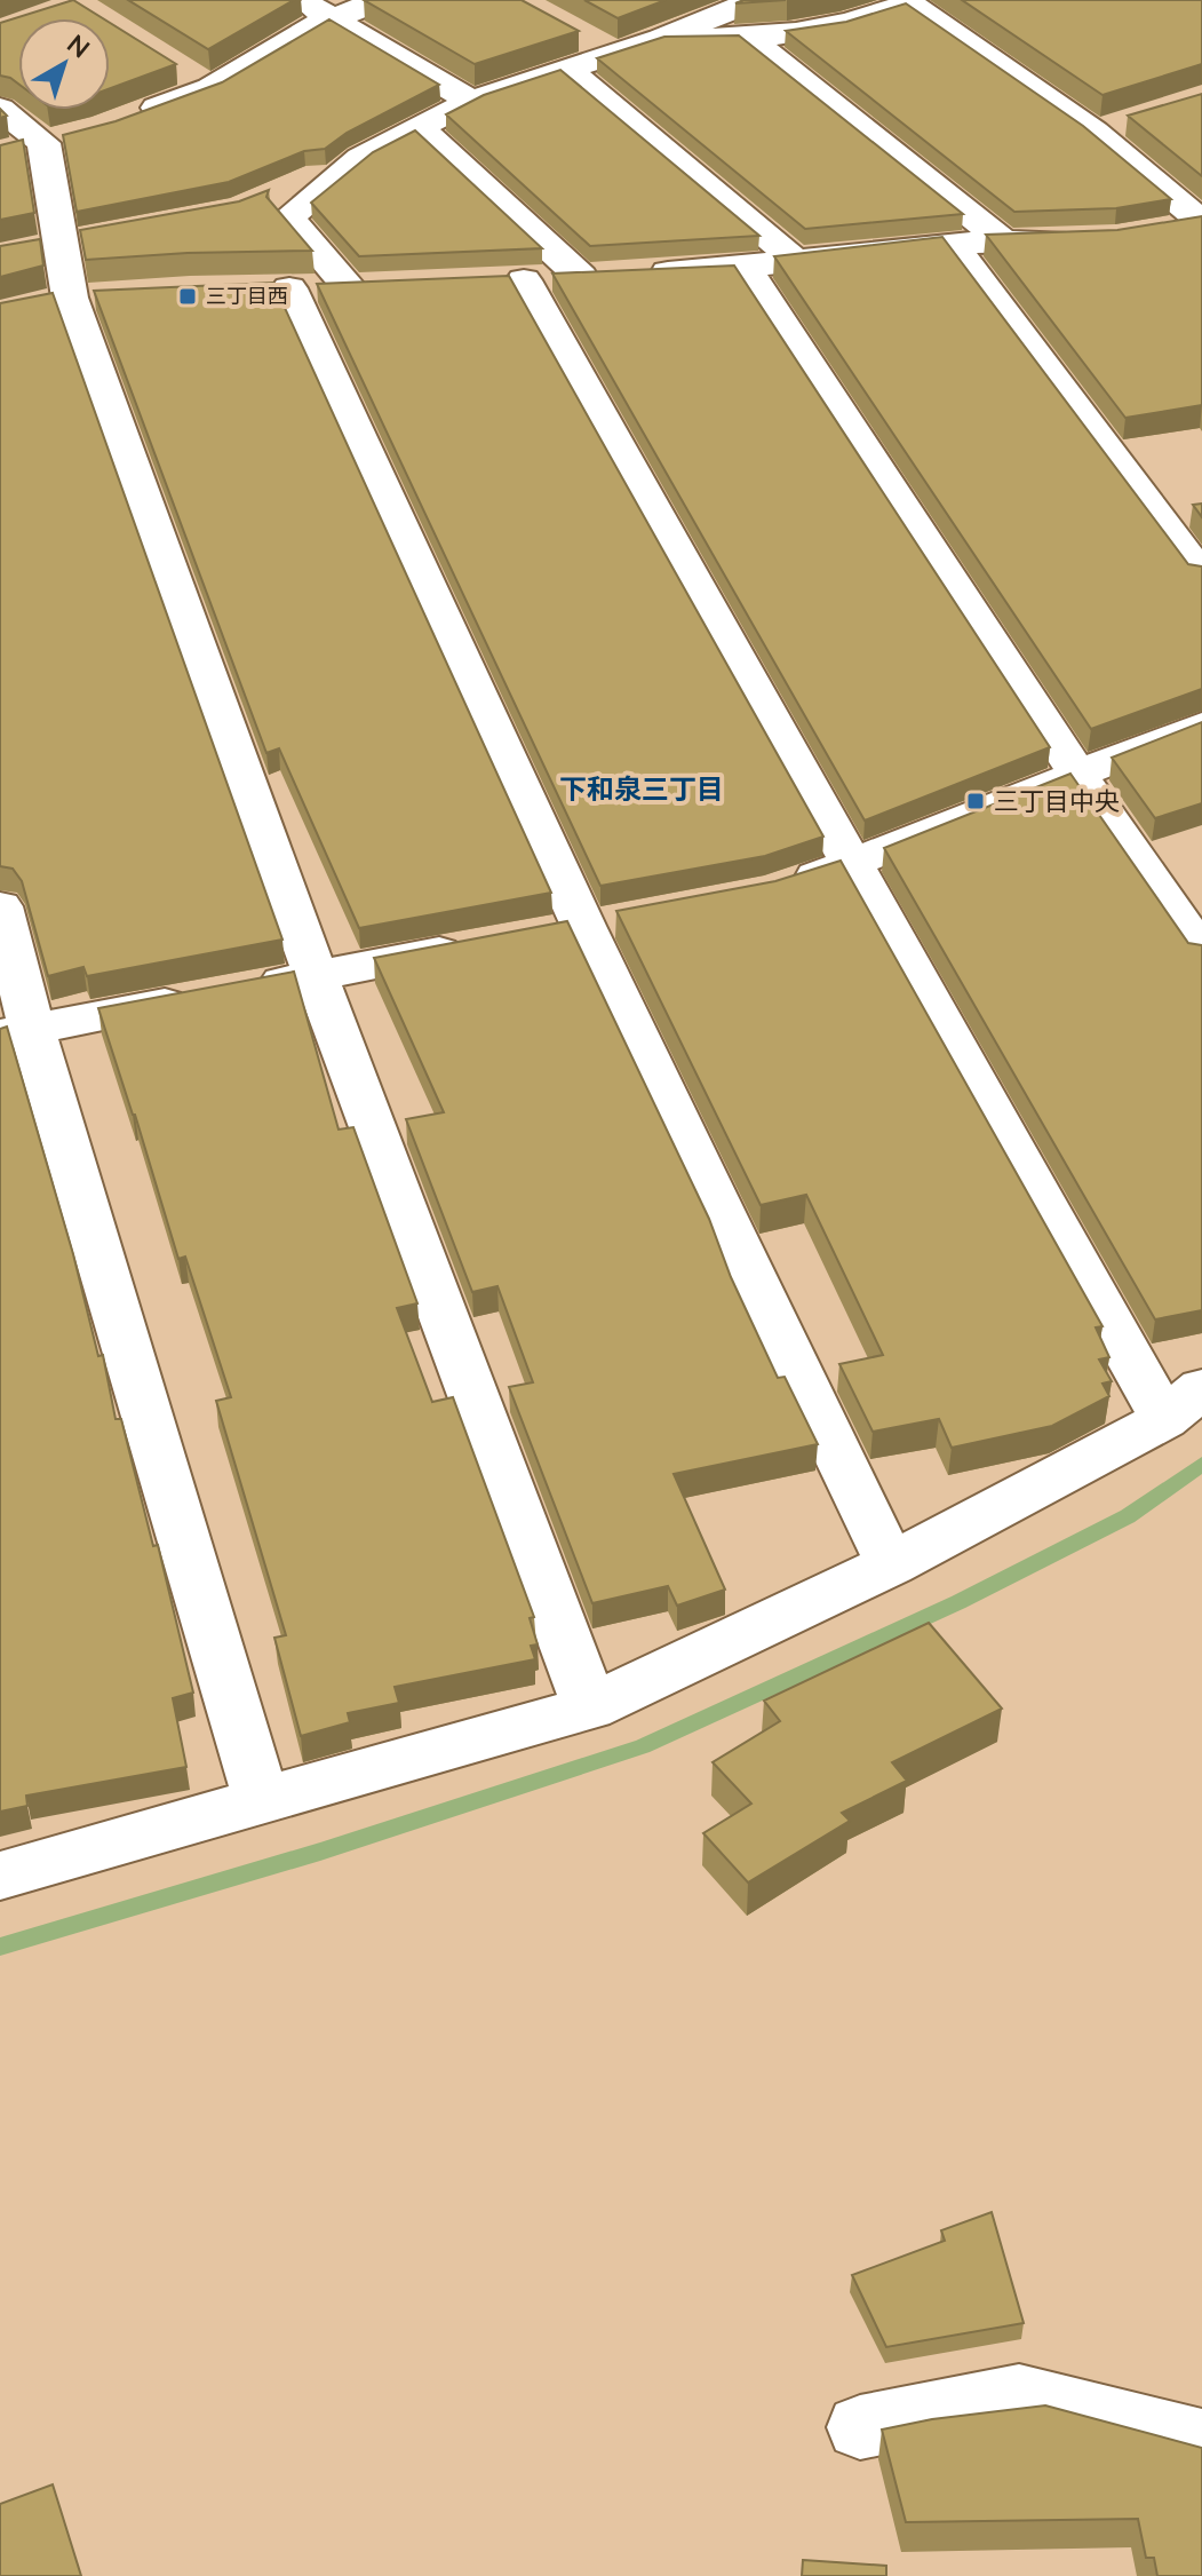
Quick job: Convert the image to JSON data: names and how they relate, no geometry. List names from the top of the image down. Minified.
{"districts":["下和泉三丁目"],"places":{"transit":["三丁目西","三丁目中央"]},"north":"top right"}
